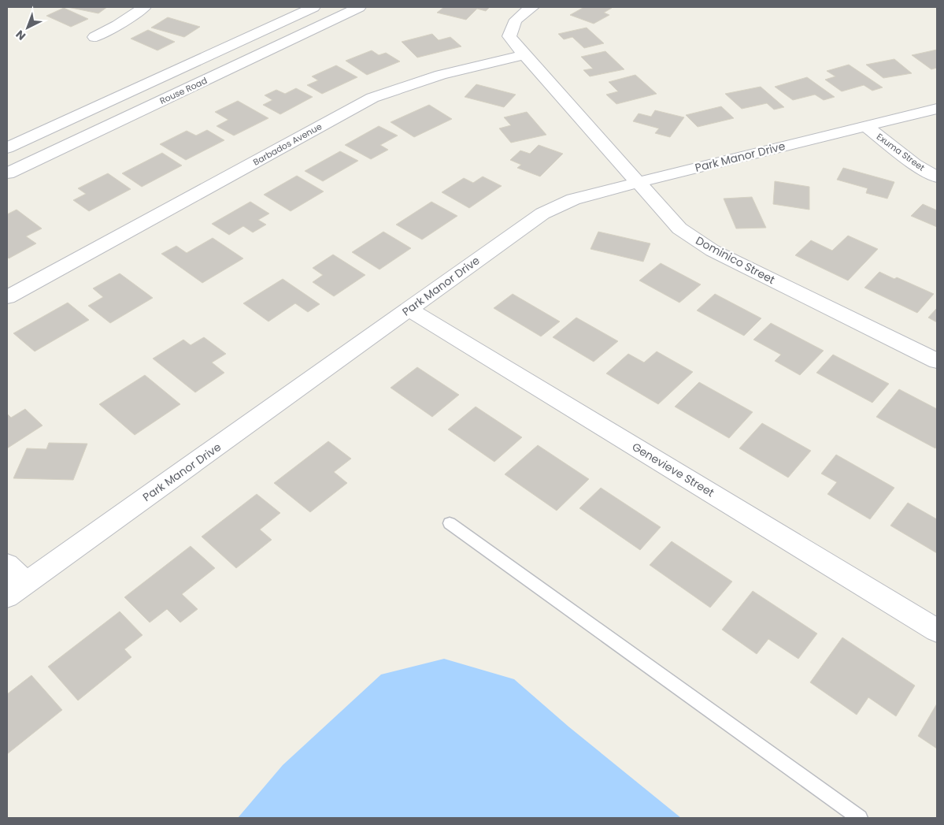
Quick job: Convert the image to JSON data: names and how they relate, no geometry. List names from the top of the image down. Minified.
{"streets":{"street":["Rouse Road","Barbados Avenue","Exuma Street","Park Manor Drive","Dominico Street","Genevieve Street"]},"crossings":[["Barbados Avenue","Dominico Street"],["Exuma Street","Park Manor Drive"],["Park Manor Drive","Dominico Street"],["Park Manor Drive","Genevieve Street"]],"north":"bottom left"}
